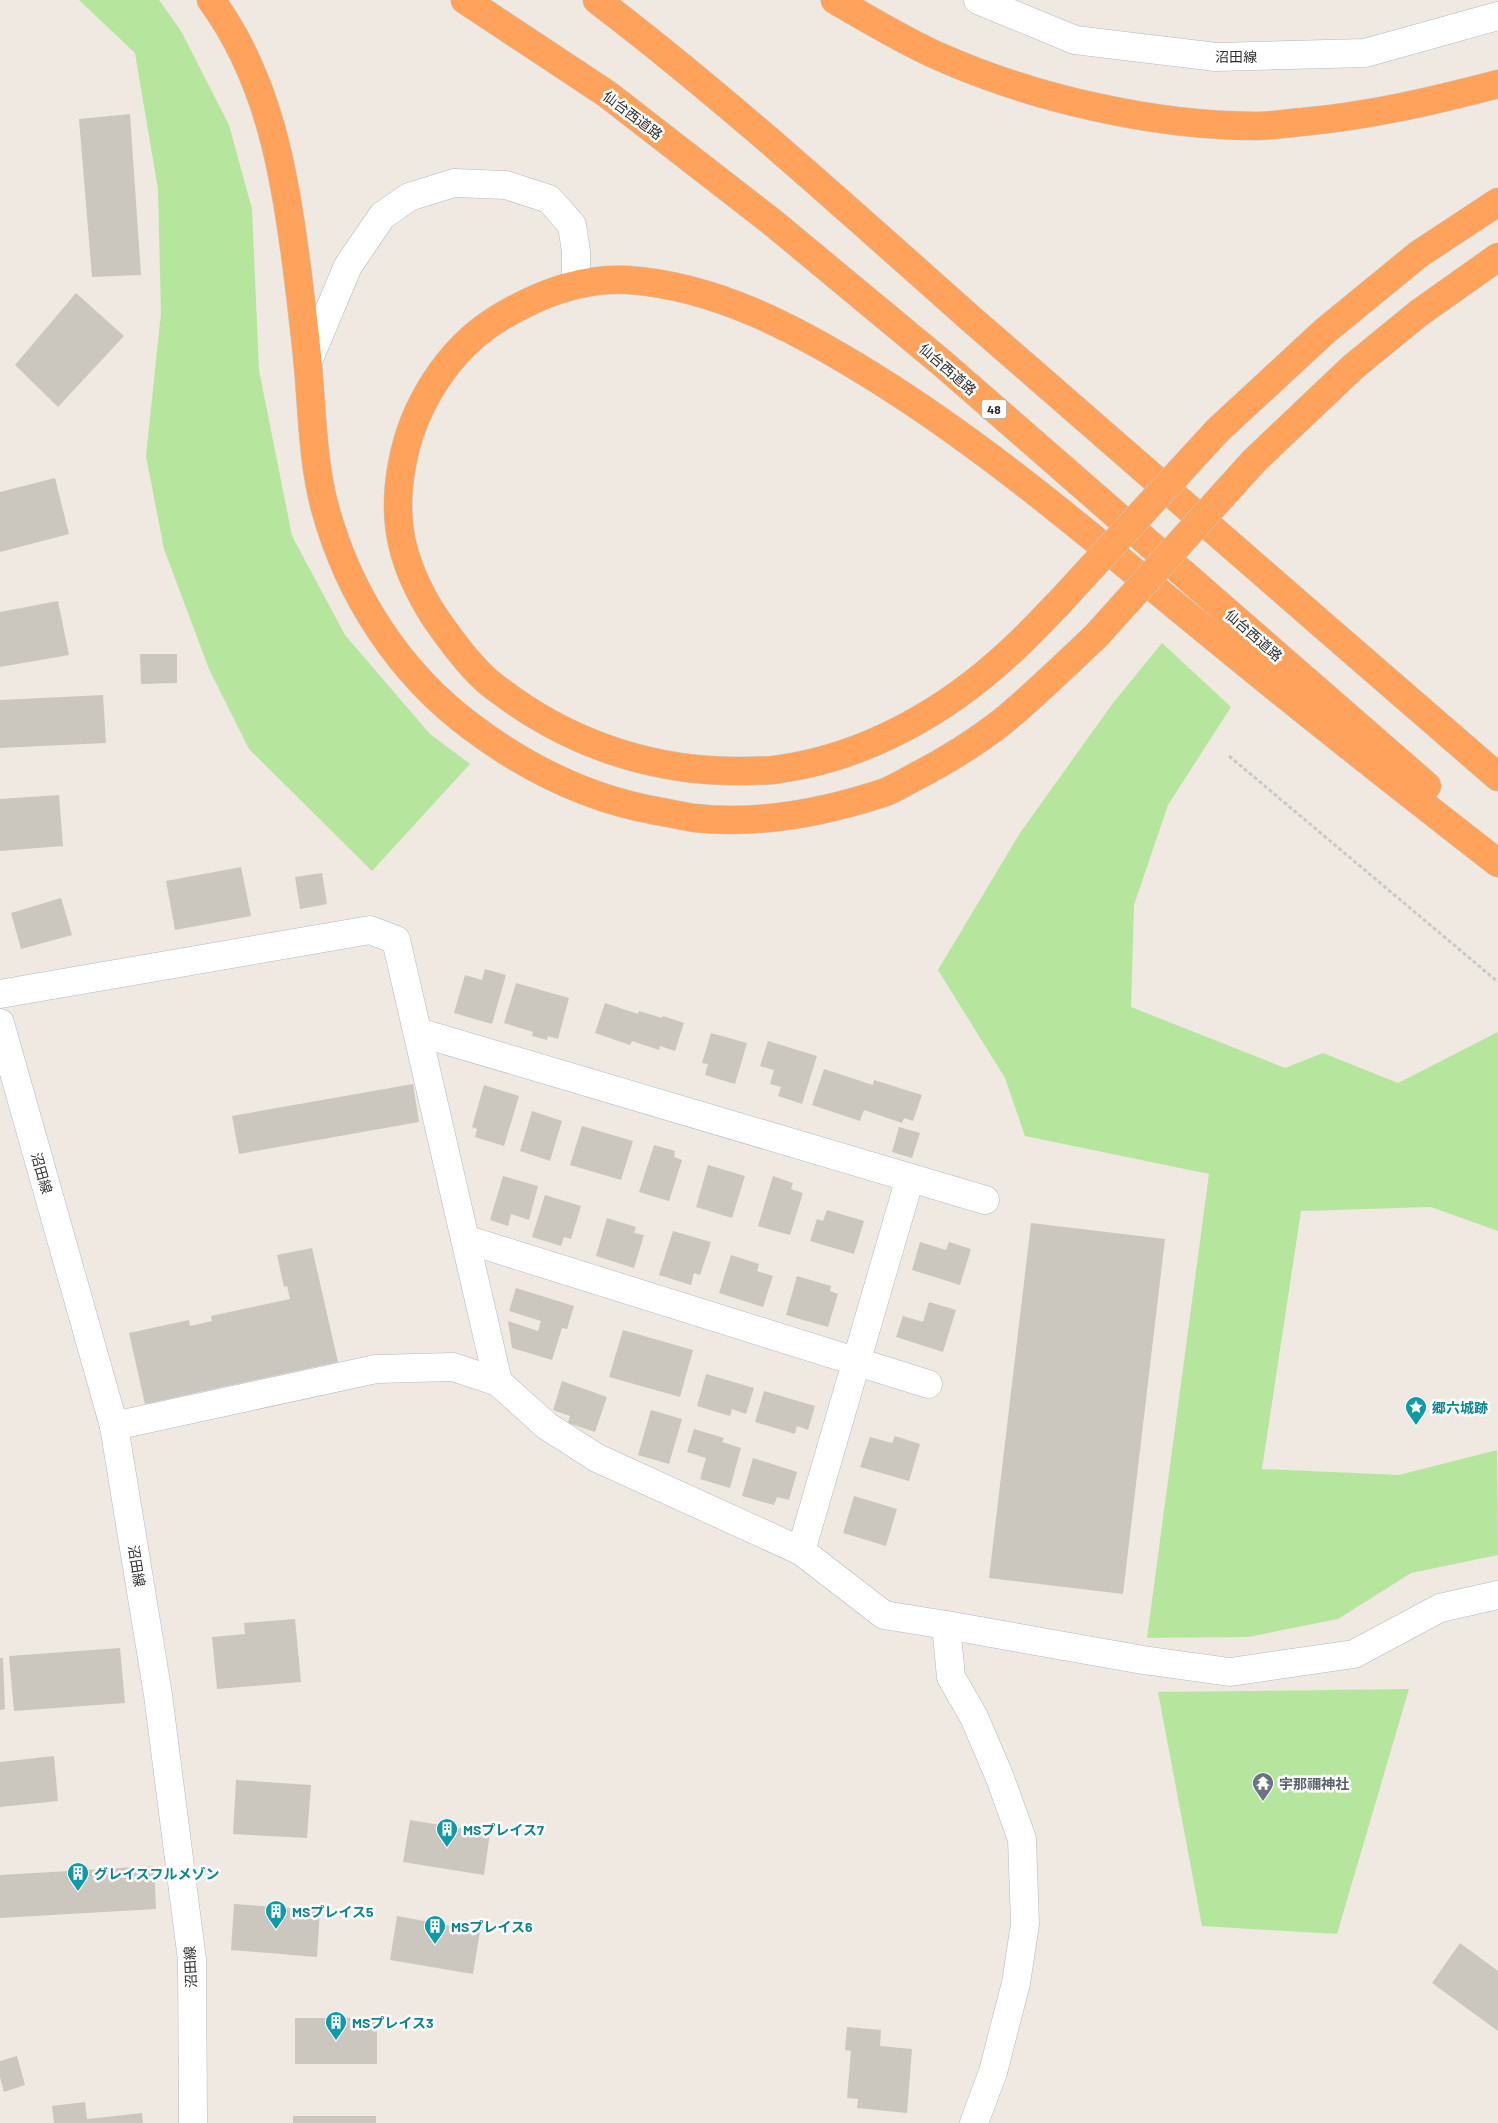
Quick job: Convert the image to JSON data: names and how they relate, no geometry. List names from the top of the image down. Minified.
{"streets":{"highway":["仙台西道路","48"],"street":["沼田線"]},"places":{"place":["郷六城跡"],"temple":["宇那禰神社"],"building":["MSプレイス7","グレイスフルメゾン","MSプレイス5","MSプレイス6","MSプレイス3"]}}
